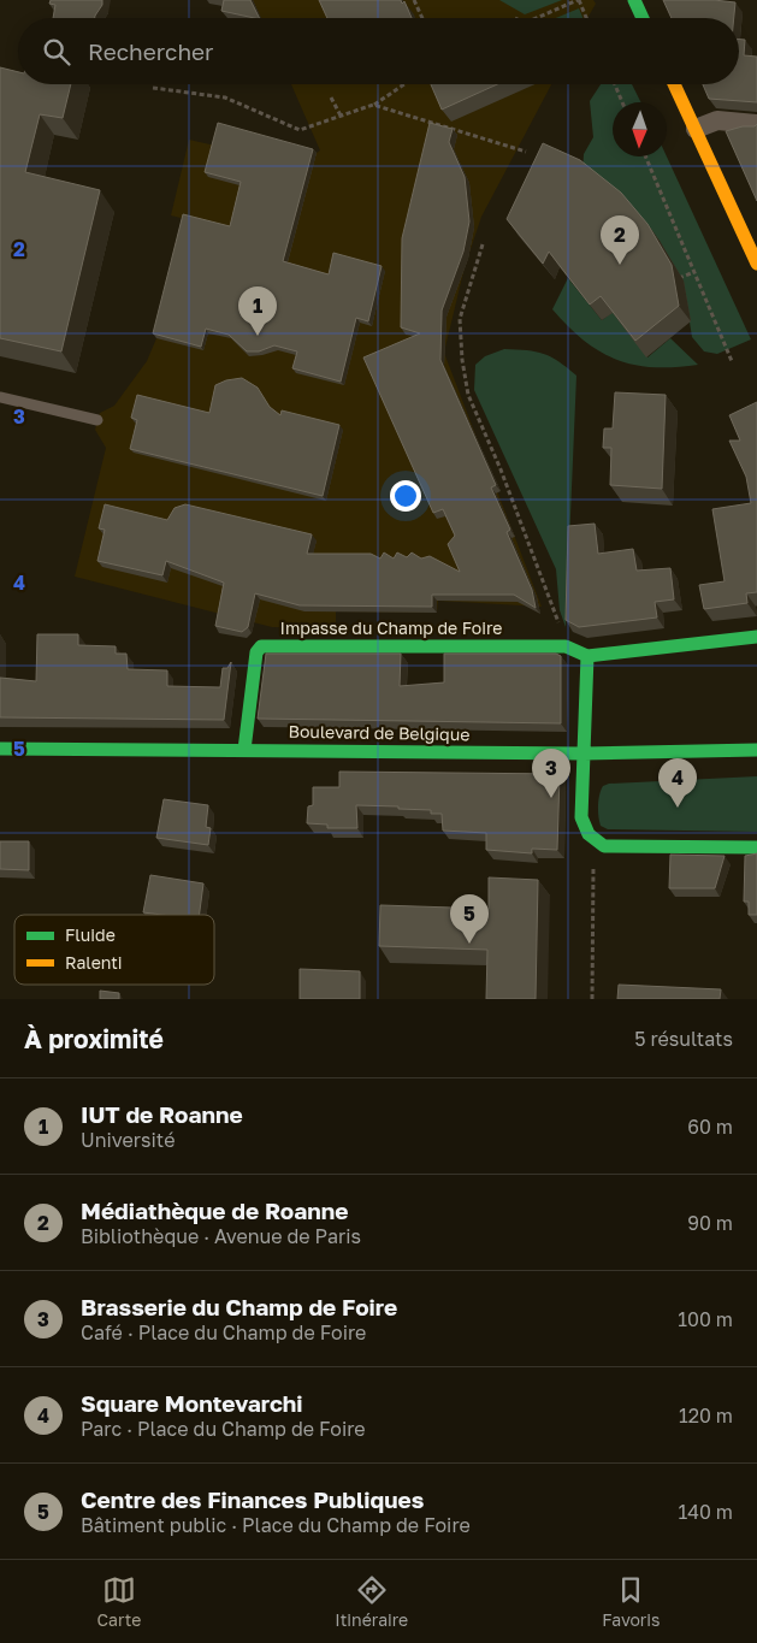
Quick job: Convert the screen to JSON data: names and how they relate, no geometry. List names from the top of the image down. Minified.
{"streets":{"main road":["Impasse du Champ de Foire","Boulevard de Belgique"]},"crossings":[["Impasse du Champ de Foire","Boulevard de Belgique"]],"legend":["Fluide","Ralenti"],"north":"bottom","page":{"search":"Rechercher","pins":["2","1","3","4","5"],"heading":["À proximité","5 résultats"],"list":[{"mark":"1","name":"IUT de Roanne","note":"Université","value":"60 m"},{"mark":"2","name":"Médiathèque de Roanne","note":"Bibliothèque · Avenue de Paris","value":"90 m"},{"mark":"3","name":"Brasserie du Champ de Foire","note":"Café · Place du Champ de Foire","value":"100 m"},{"mark":"4","name":"Square Montevarchi","note":"Parc · Place du Champ de Foire","value":"120 m"},{"mark":"5","name":"Centre des Finances Publiques","note":"Bâtiment public · Place du Champ de Foire","value":"140 m"}],"nav":["Carte","Itinéraire","Favoris"]},"grid":{"rows":["2","3","4","5"]}}
